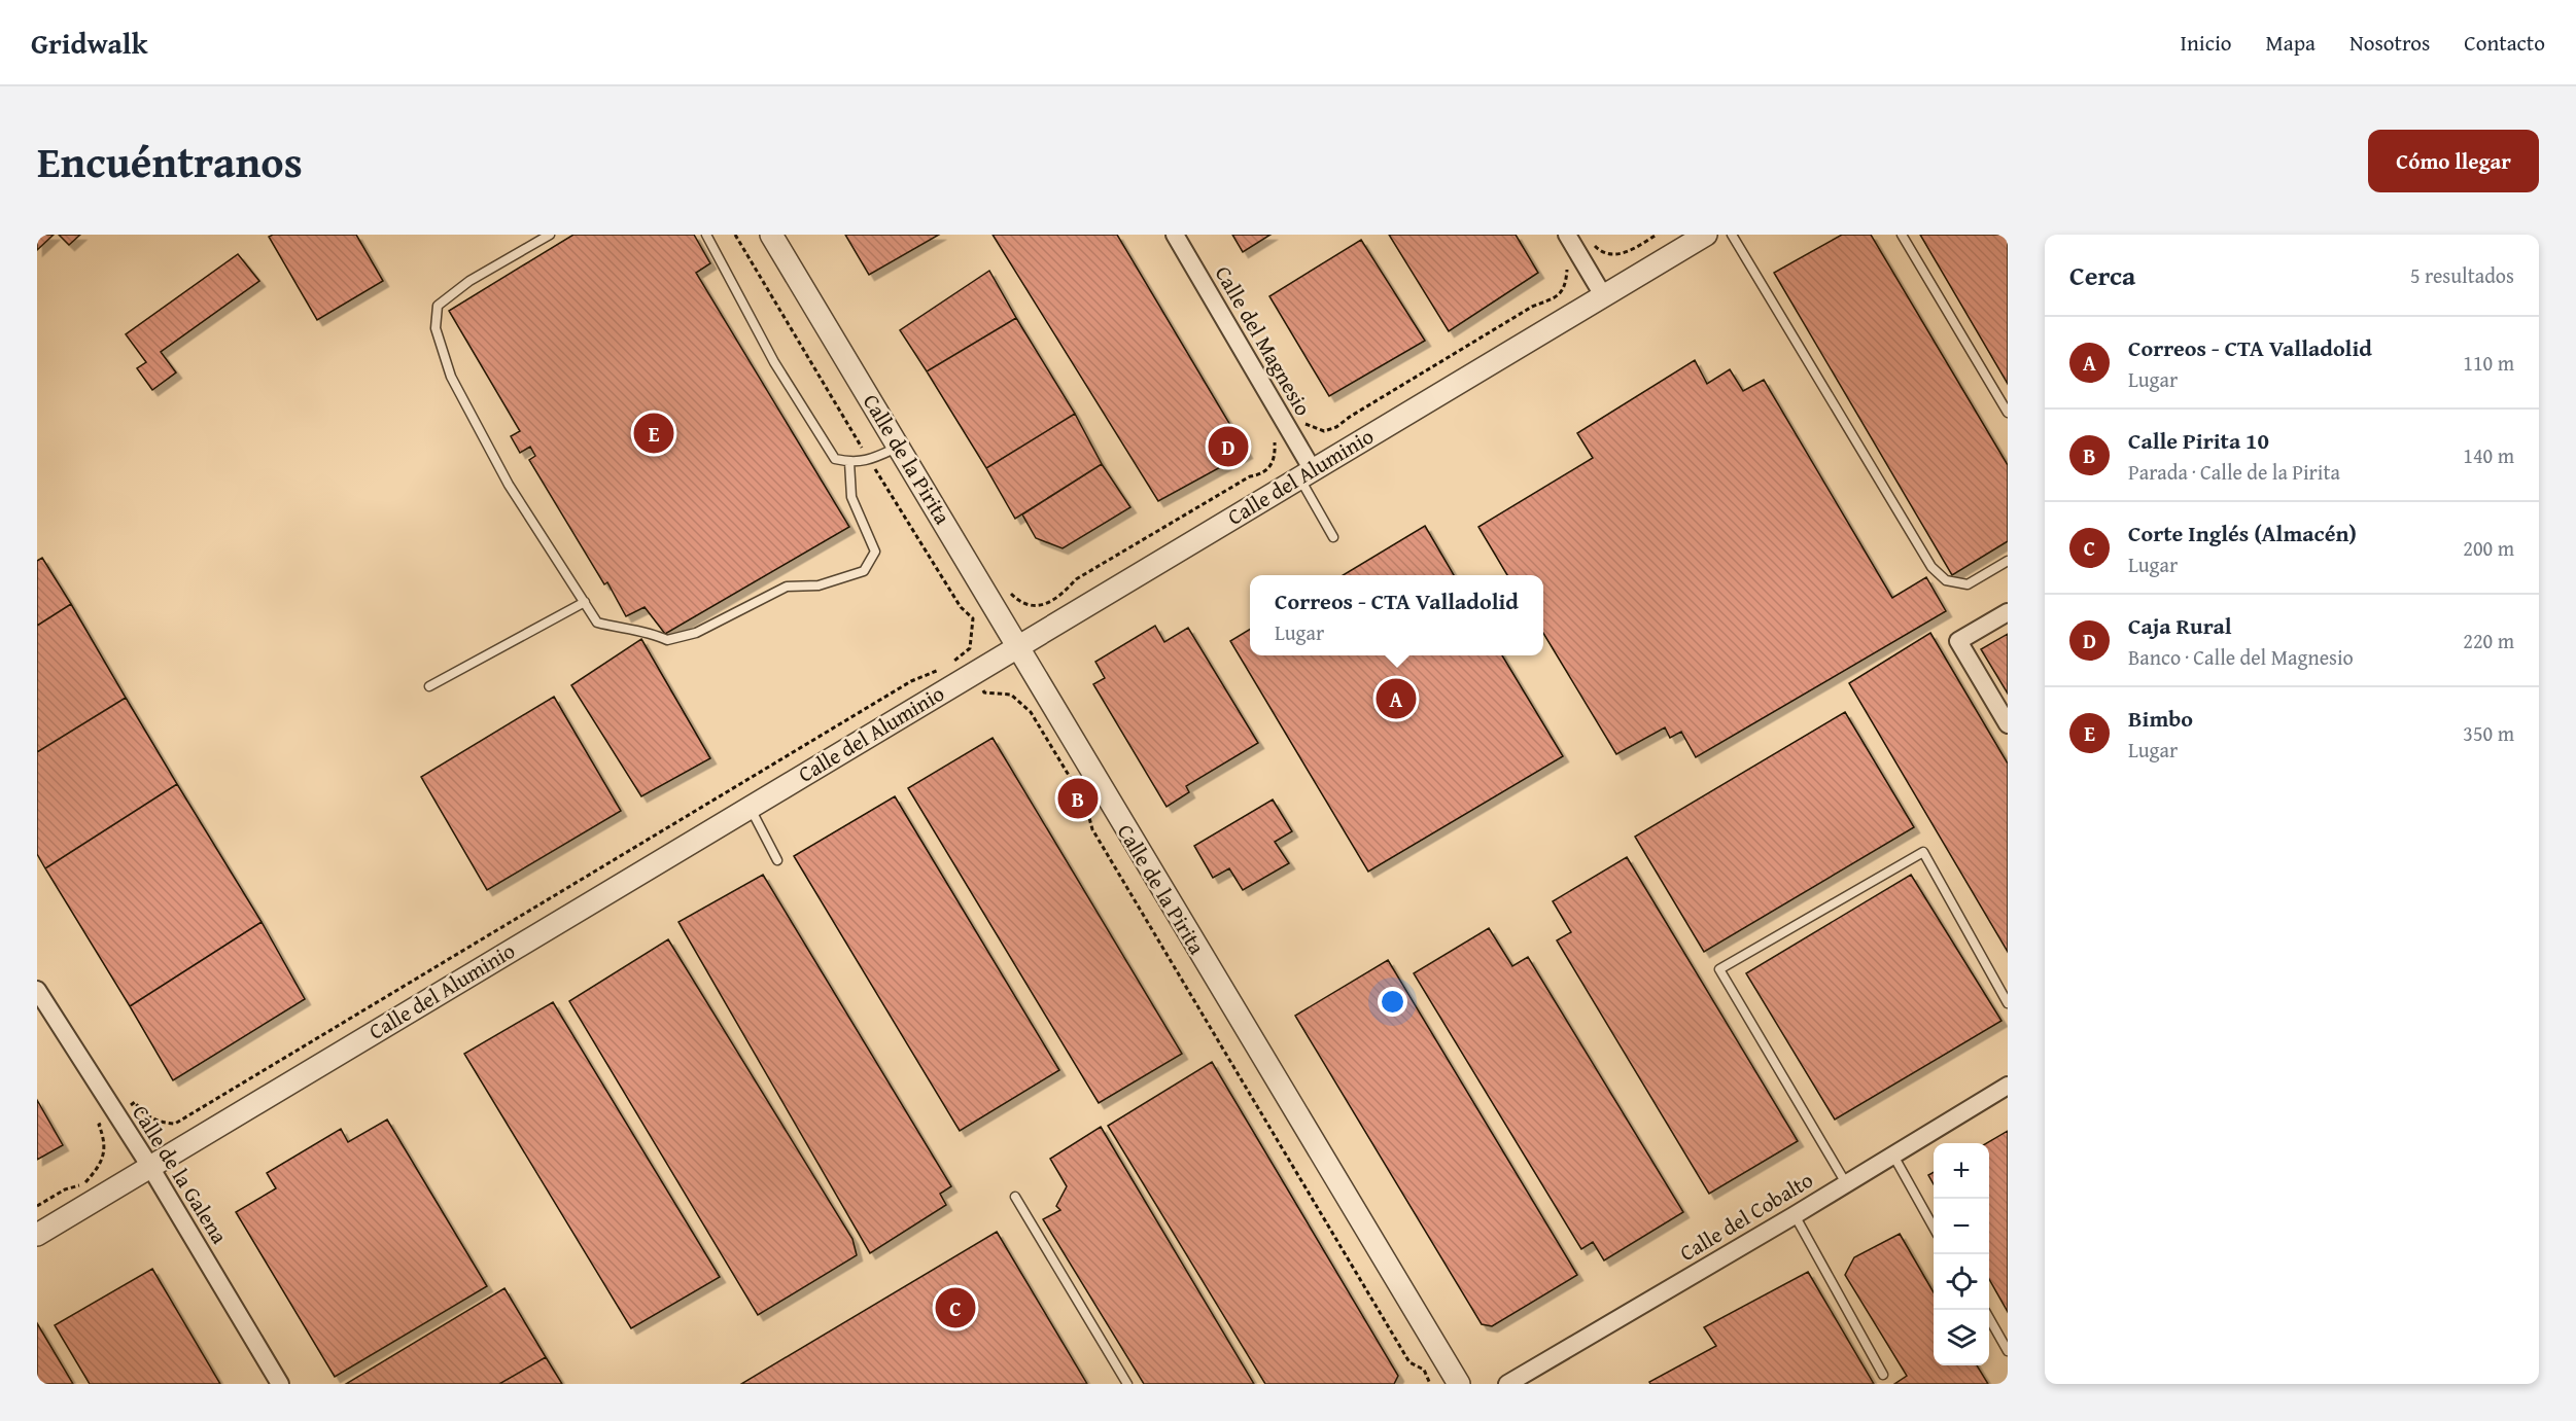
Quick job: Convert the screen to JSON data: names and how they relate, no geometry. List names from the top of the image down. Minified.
{"streets":{"street":["Calle del Magnesio","Calle de la Pirita","Calle del Aluminio","Calle de la Galena","Calle del Cobalto"]},"crossings":[["Calle del Magnesio","Calle del Aluminio"],["Calle de la Pirita","Calle del Aluminio"],["Calle del Aluminio","Calle de la Galena"]],"page":{"header":"Gridwalk","nav":["Inicio","Mapa","Nosotros","Contacto"],"title":"Encuéntranos","buttons":"Cómo llegar","heading":["Cerca","5 resultados"],"list":[{"mark":"A","name":"Correos - CTA Valladolid","note":"Lugar","value":"110 m"},{"mark":"B","name":"Calle Pirita 10","note":"Parada · Calle de la Pirita","value":"140 m"},{"mark":"C","name":"Corte Inglés (Almacén)","note":"Lugar","value":"200 m"},{"mark":"D","name":"Caja Rural","note":"Banco · Calle del Magnesio","value":"220 m"},{"mark":"E","name":"Bimbo","note":"Lugar","value":"350 m"}],"pins":["E","D","A","B","C"],"popup":["Correos - CTA Valladolid","Lugar"],"map_buttons":["+","−"]}}
